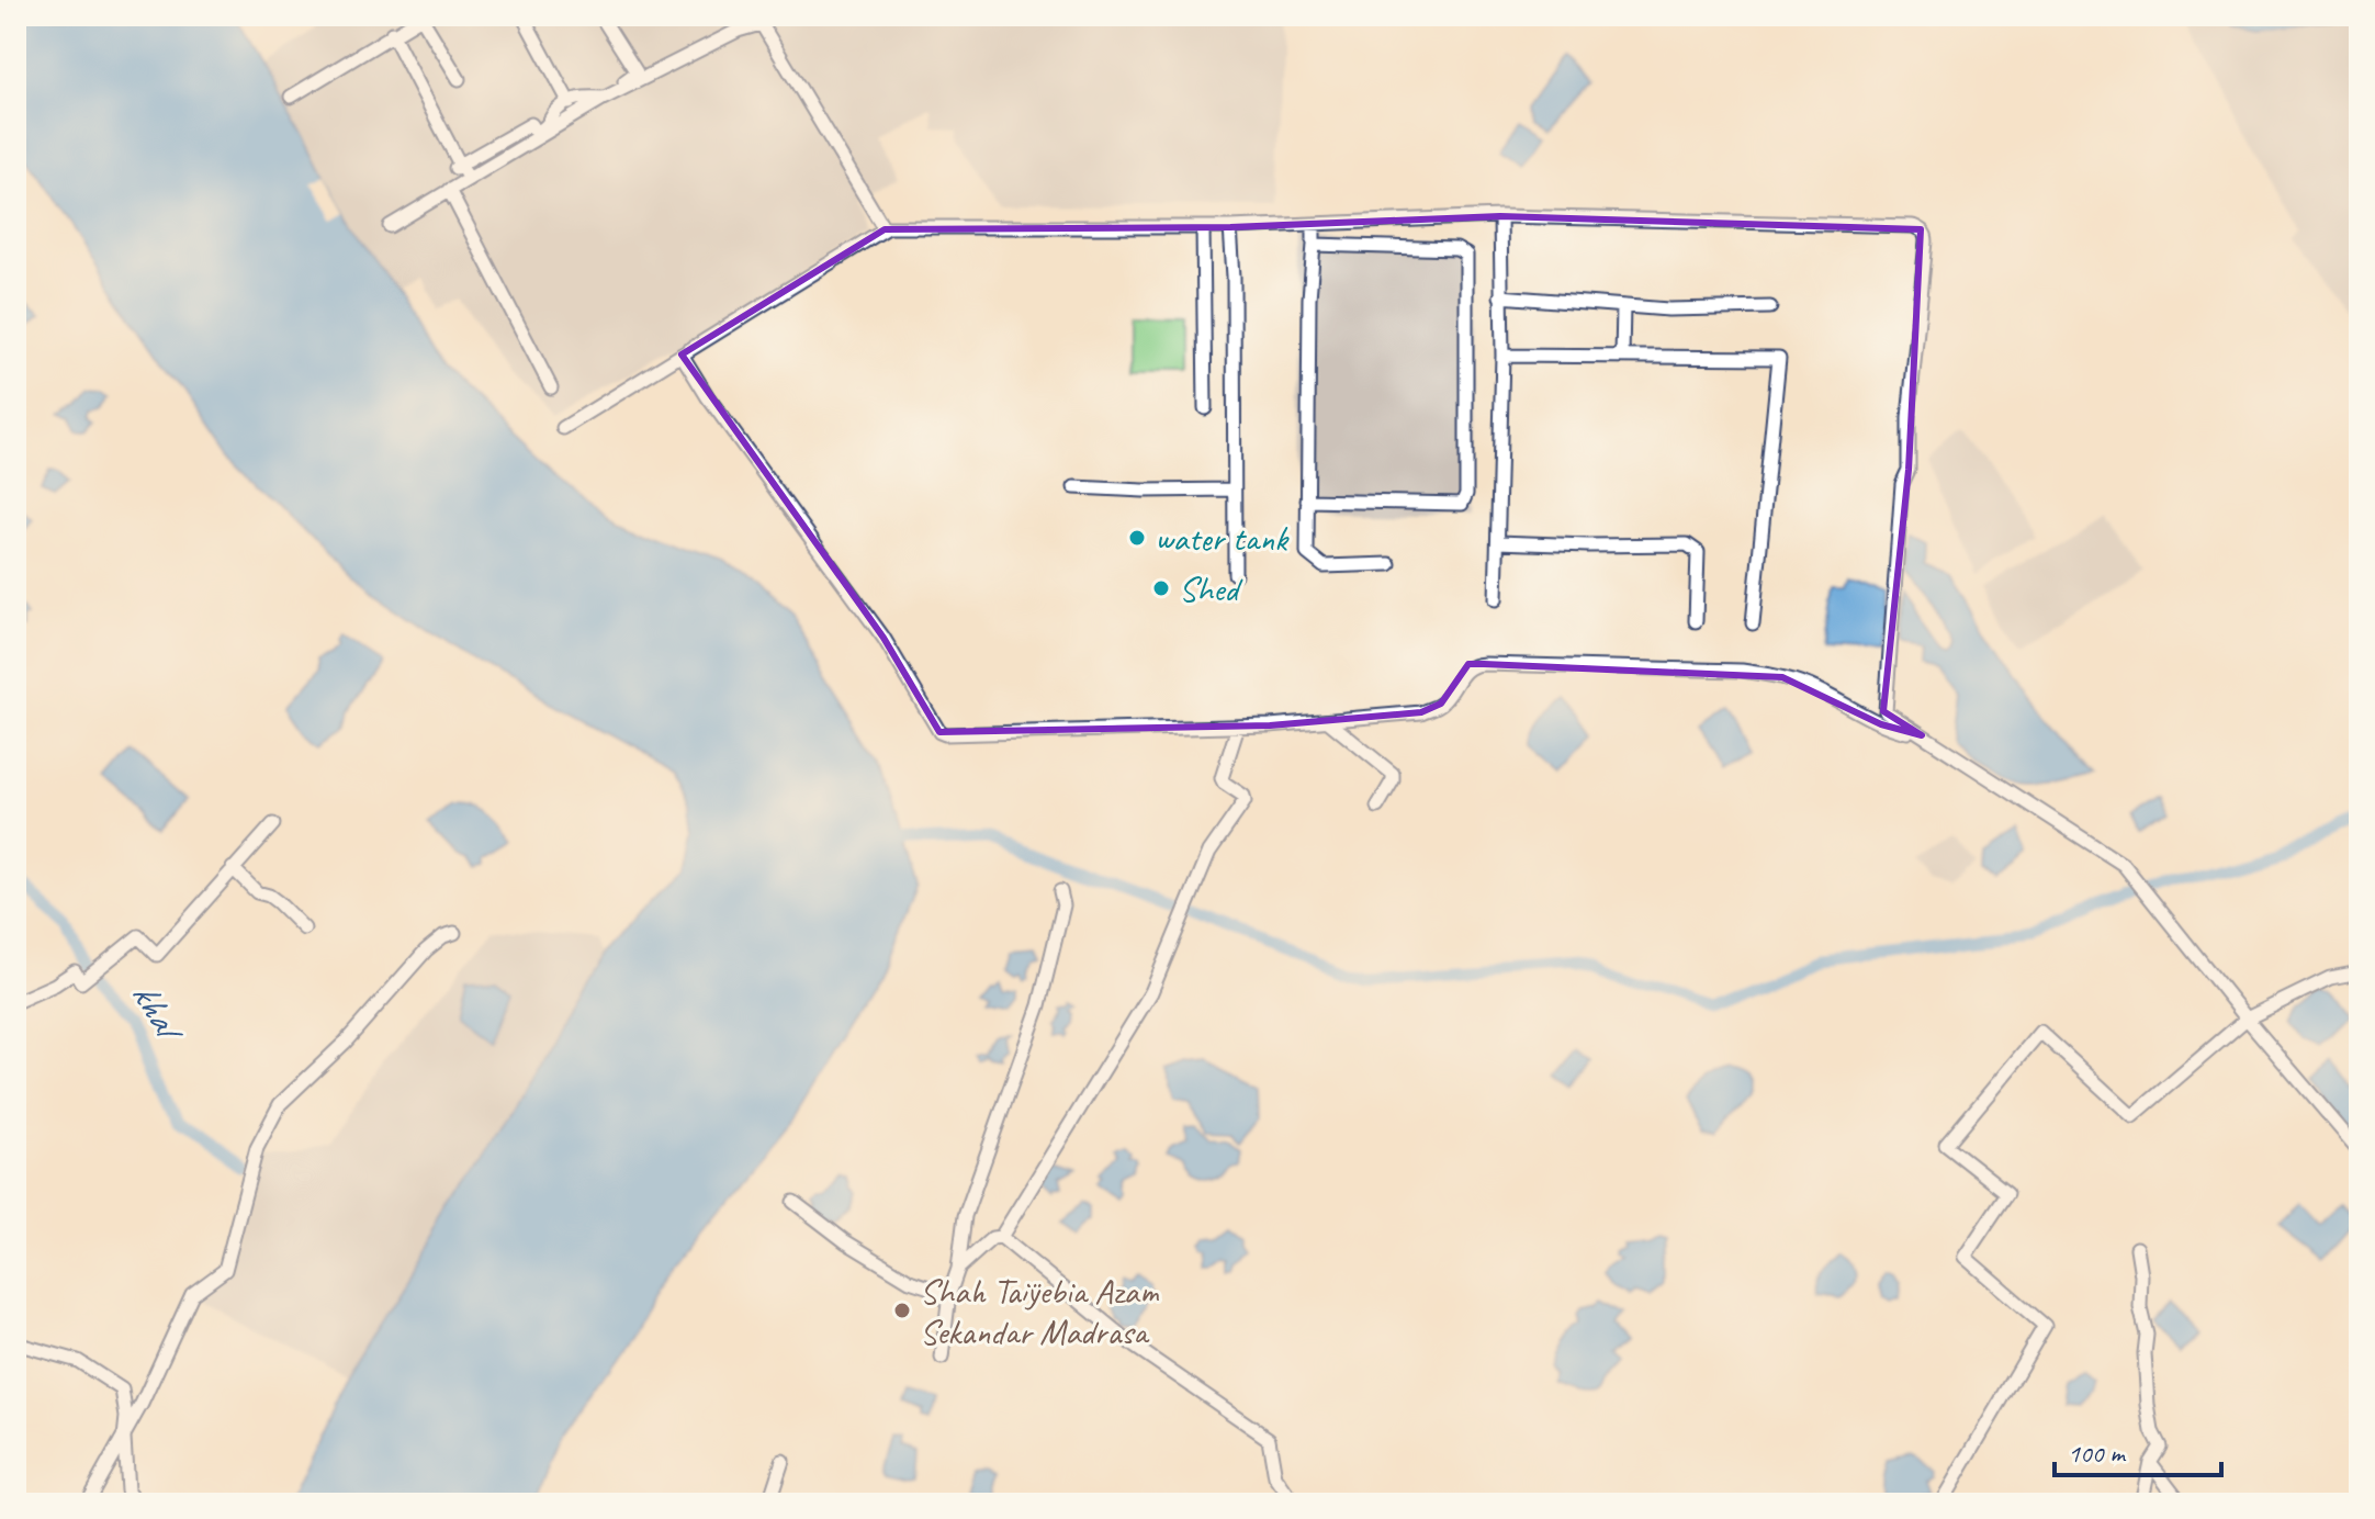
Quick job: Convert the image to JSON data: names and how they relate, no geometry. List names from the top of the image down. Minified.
{"water":["khal"],"places":["water tank","Shed","Shah Taiÿebia Azam Sekandar Madrasa"],"scale_bar":"100 m"}
